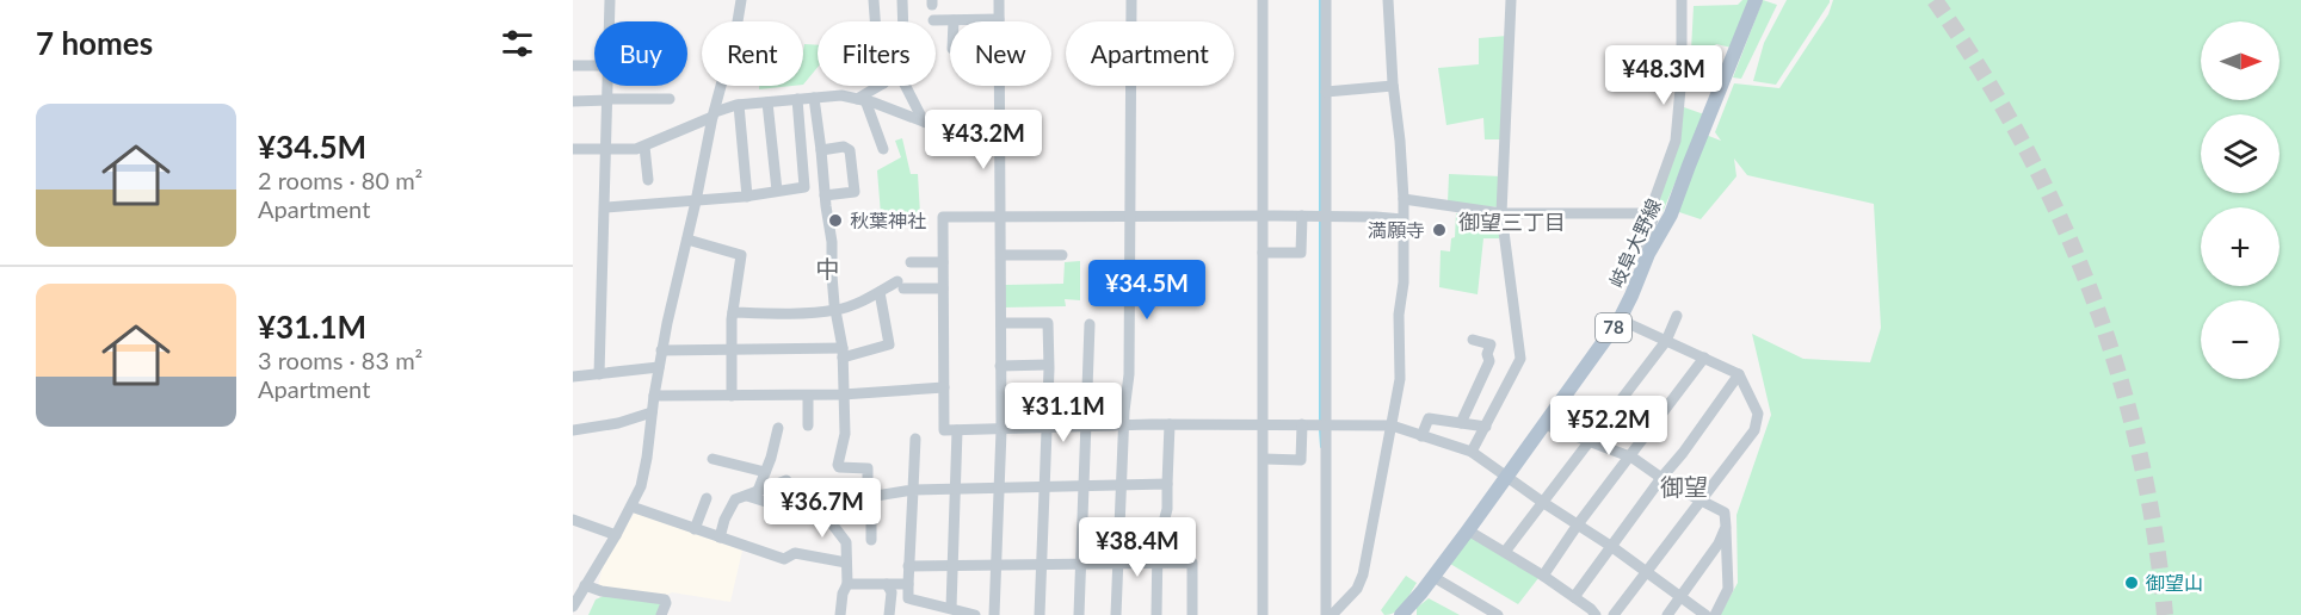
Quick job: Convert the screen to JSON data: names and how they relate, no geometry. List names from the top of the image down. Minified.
{"streets":{"main road":["岐阜大野線","78"]},"districts":["御望三丁目","中","御望"],"places":["秋葉神社","満願寺","御望山"],"north":"right","page":{"heading":"7 homes","map_buttons":["+","−"],"chip":["Buy","Rent","Filters","New","Apartment"],"price":["¥48.3M","¥43.2M","¥34.5M","¥31.1M","¥52.2M","¥36.7M","¥38.4M"],"list":[{"name":"¥34.5M","note":"2 rooms · 80 m² · Apartment"},{"name":"¥31.1M","note":"3 rooms · 83 m² · Apartment"}]}}
